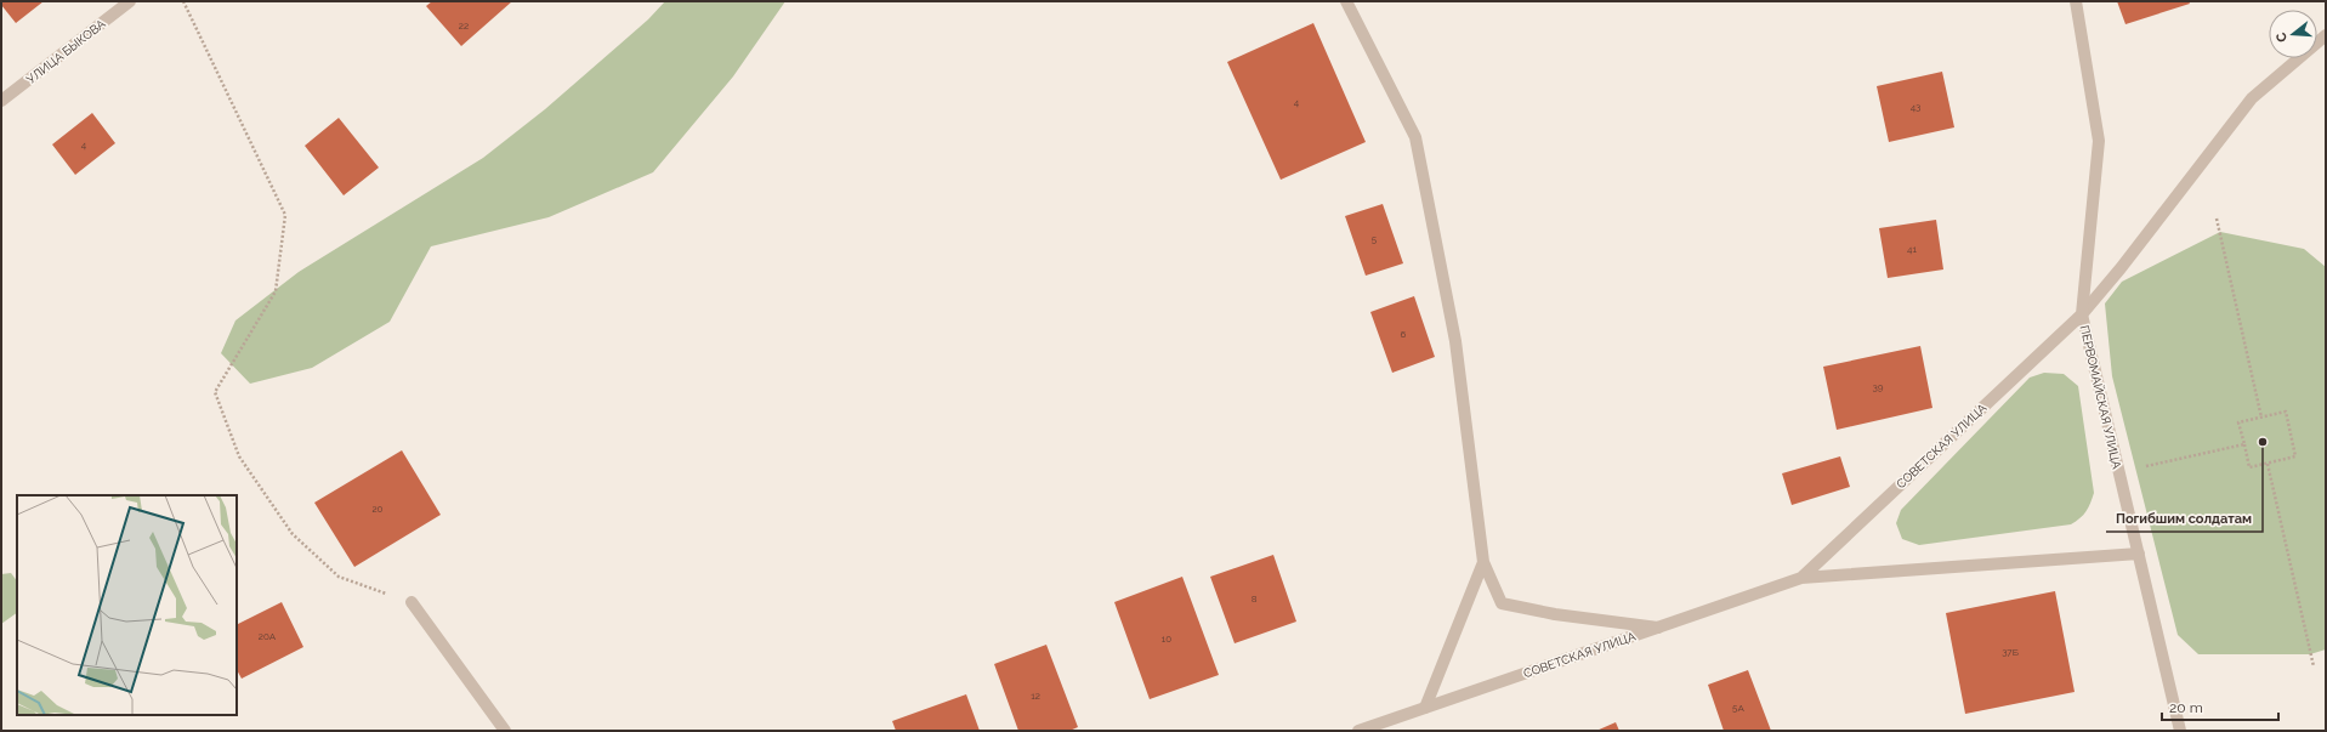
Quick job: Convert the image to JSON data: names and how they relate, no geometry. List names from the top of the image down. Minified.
{"streets":{"street":["УЛИЦА БЫКОВА","ПЕРВОМАЙСКАЯ УЛИЦА","СОВЕТСКАЯ УЛИЦА"]},"crossings":[["ПЕРВОМАЙСКАЯ УЛИЦА","СОВЕТСКАЯ УЛИЦА"]],"places":["Погибшим солдатам"],"house_numbers":["22","4","43","4","5","41","6","39","20","8","20А","10","37Б","12","5А"],"scale_bar":"20 m","north":"left"}
